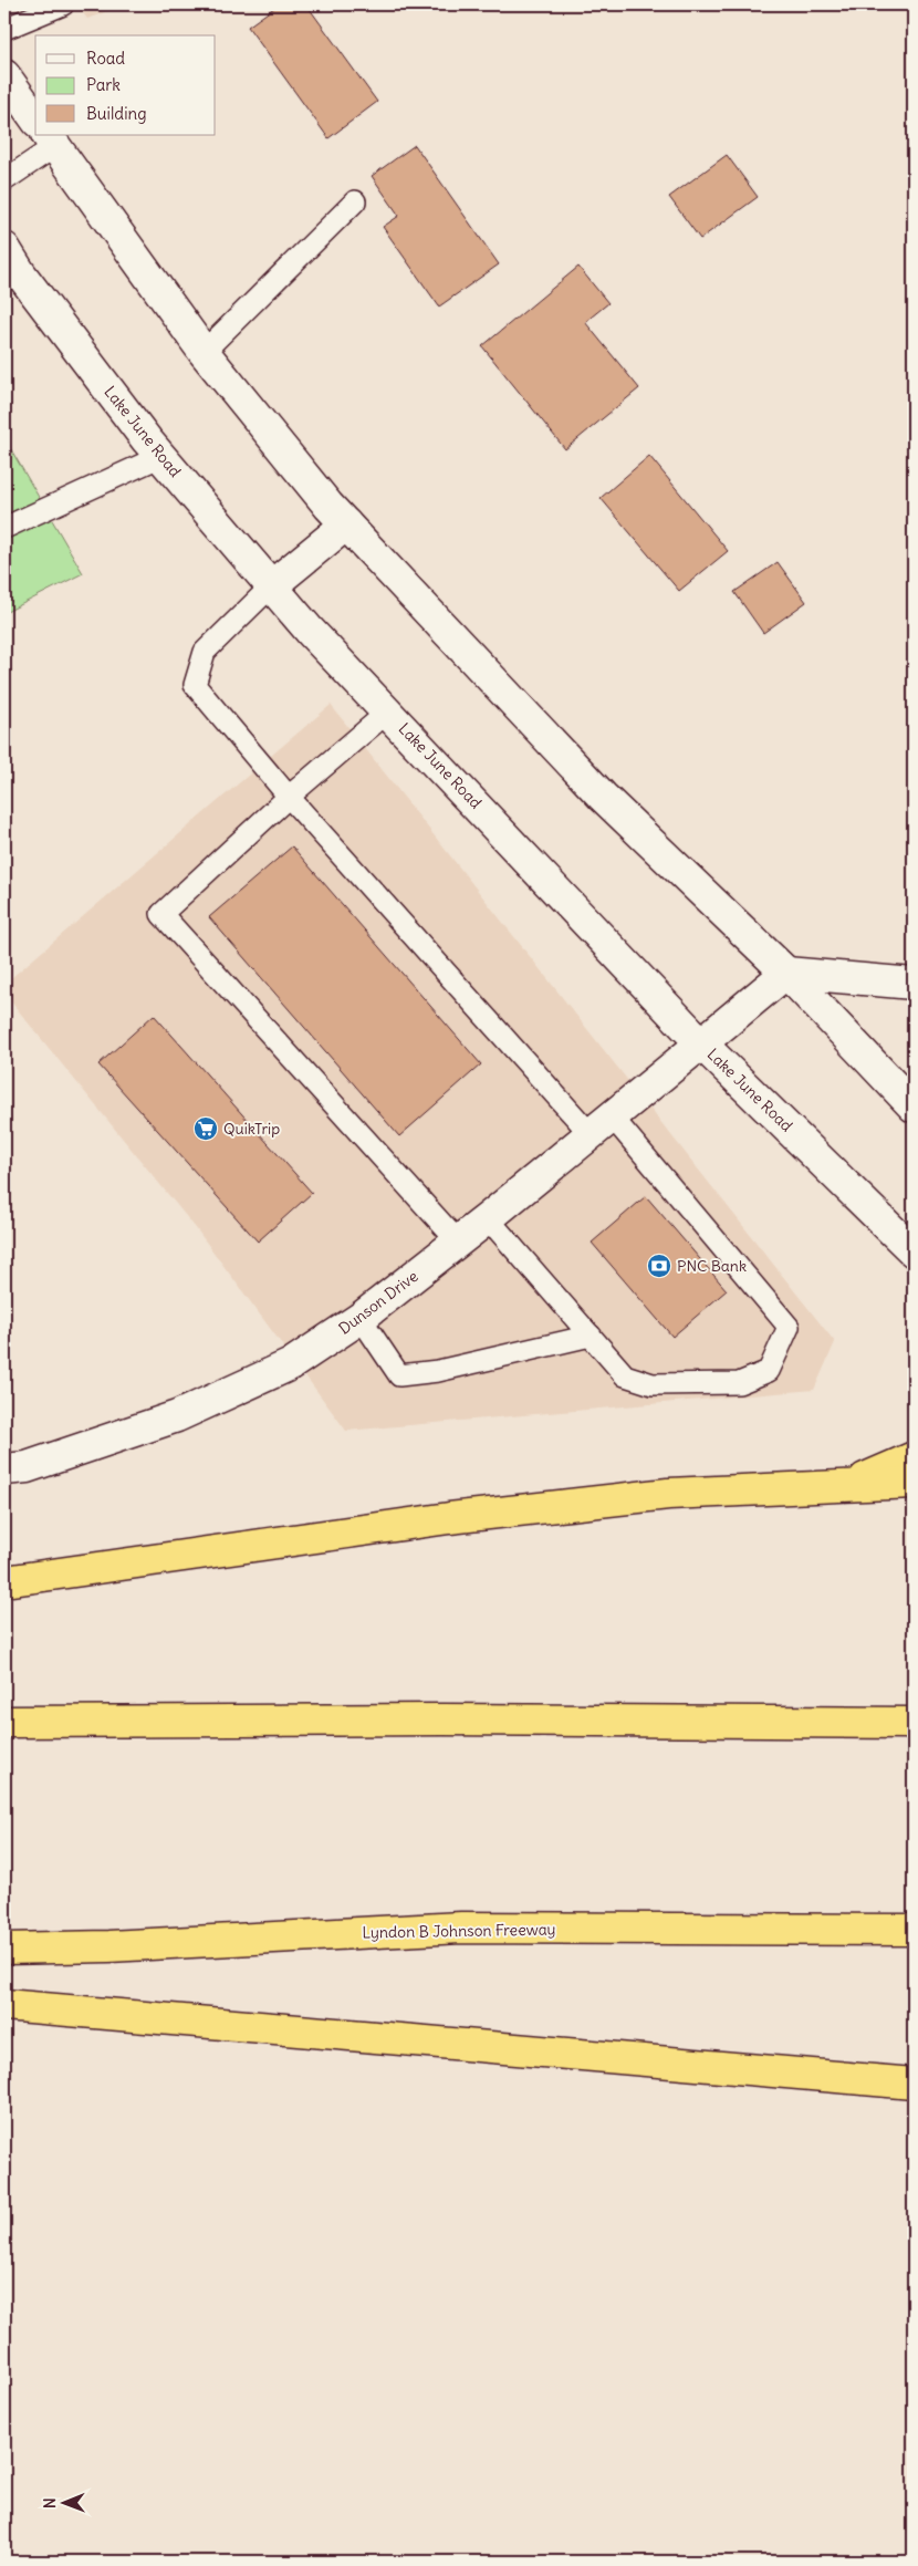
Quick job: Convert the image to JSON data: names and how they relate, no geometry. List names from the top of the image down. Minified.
{"streets":{"highway":["Lyndon B Johnson Freeway"],"main road":["Lake June Road","Dunson Drive"]},"crossings":[["Lake June Road","Dunson Drive"]],"places":{"supermarket":["QuikTrip"],"bank":["PNC Bank"]},"legend":["Road","Park","Building"],"north":"left"}
